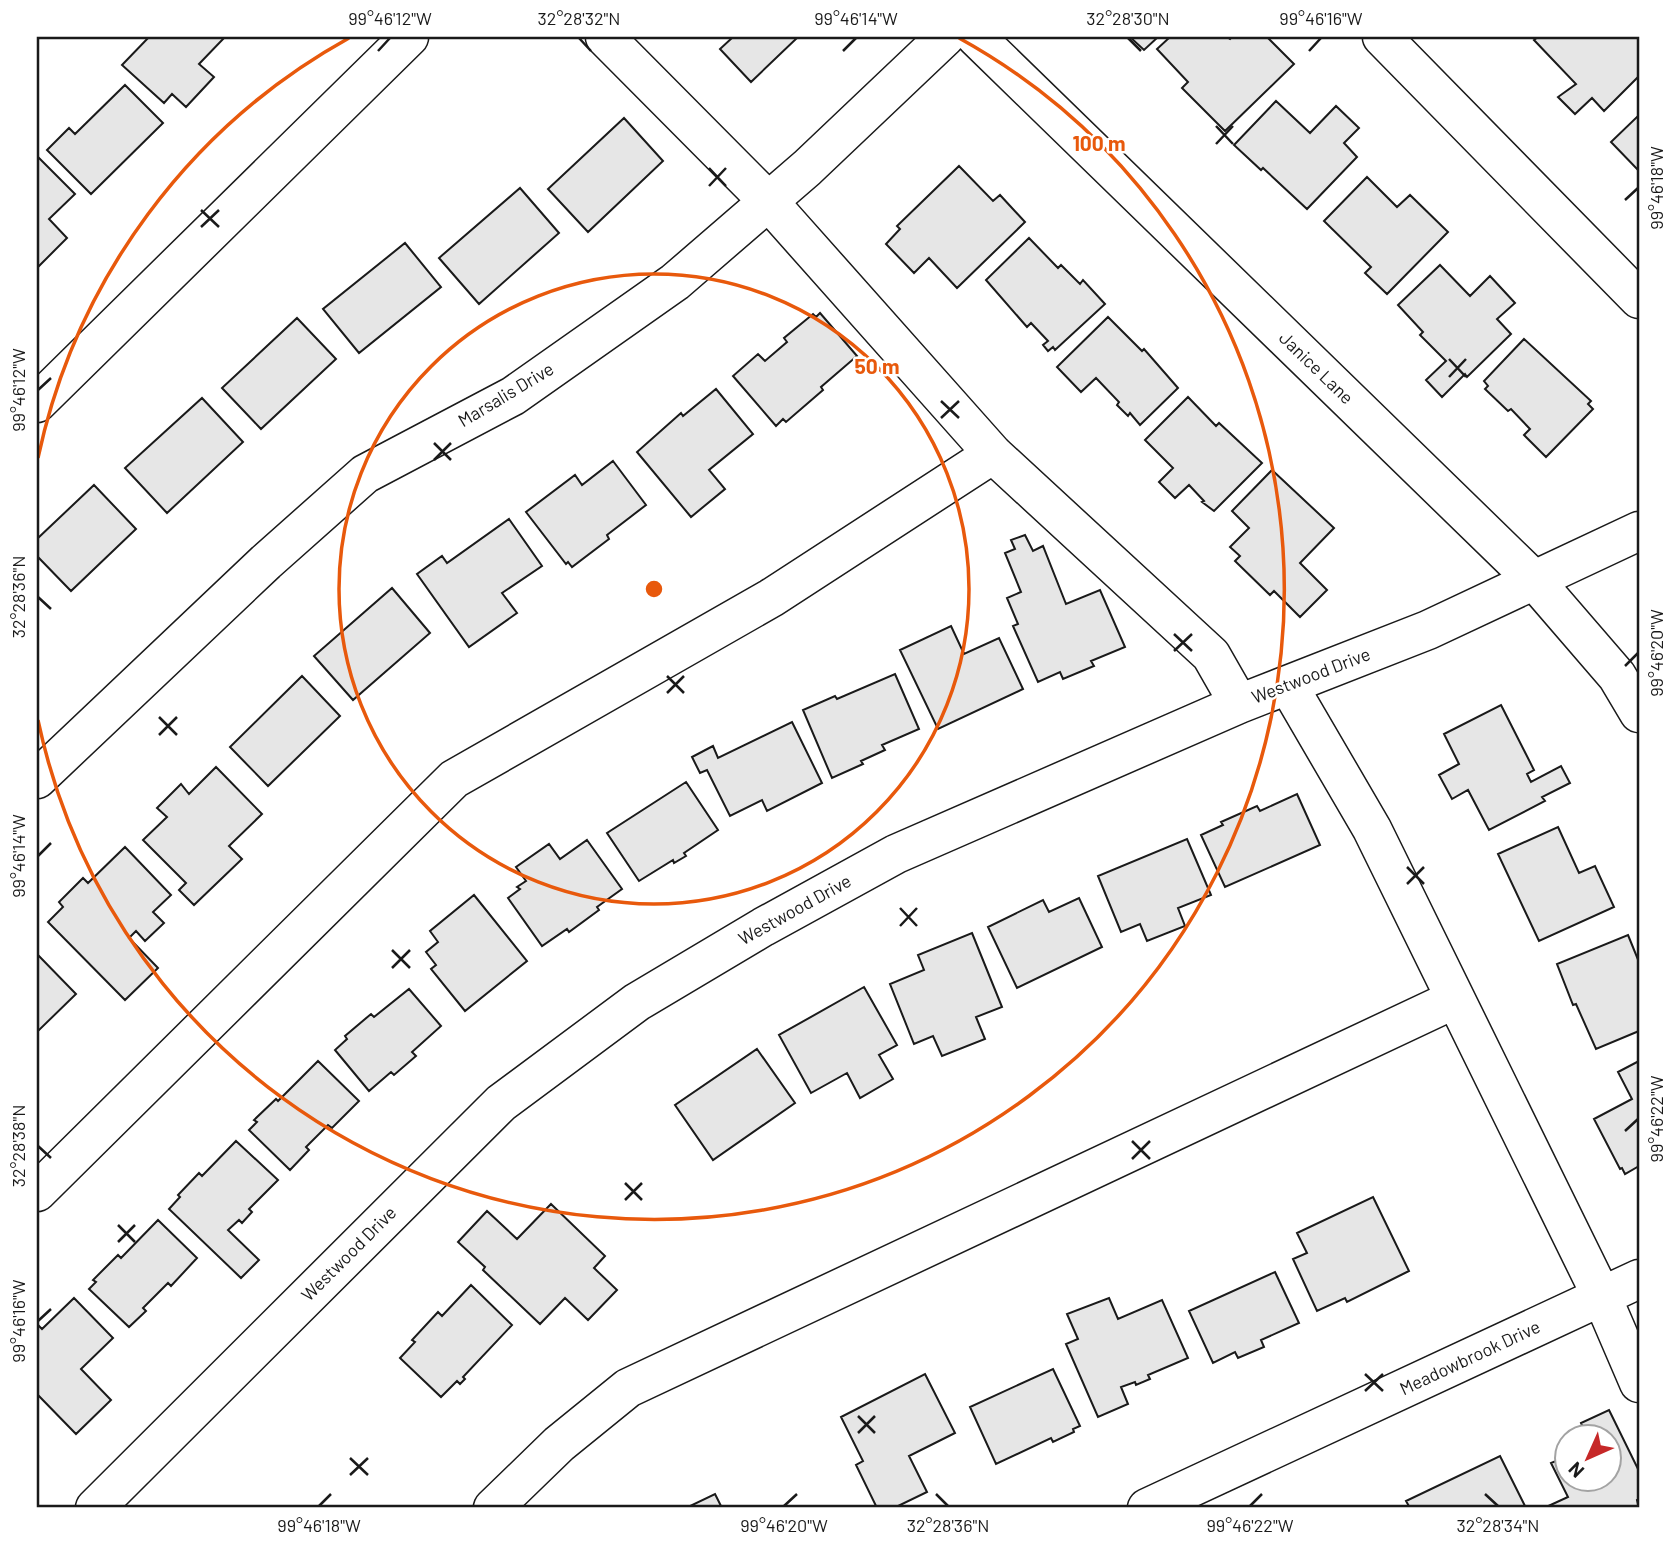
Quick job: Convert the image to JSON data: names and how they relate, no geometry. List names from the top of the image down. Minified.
{"streets":{"street":["Janice Lane","Marsalis Drive","Westwood Drive","Meadowbrook Drive"]},"crossings":[["Janice Lane","Westwood Drive"]],"north":"bottom left","coordinates":["99°46'12\"W","32°28'32\"N","99°46'14\"W","32°28'30\"N","99°46'16\"W","99°46'18\"W","32°28'36\"N","99°46'20\"W","99°46'22\"W","32°28'38\"N","32°28'34\"N"],"rings":["100 m","50 m"]}
